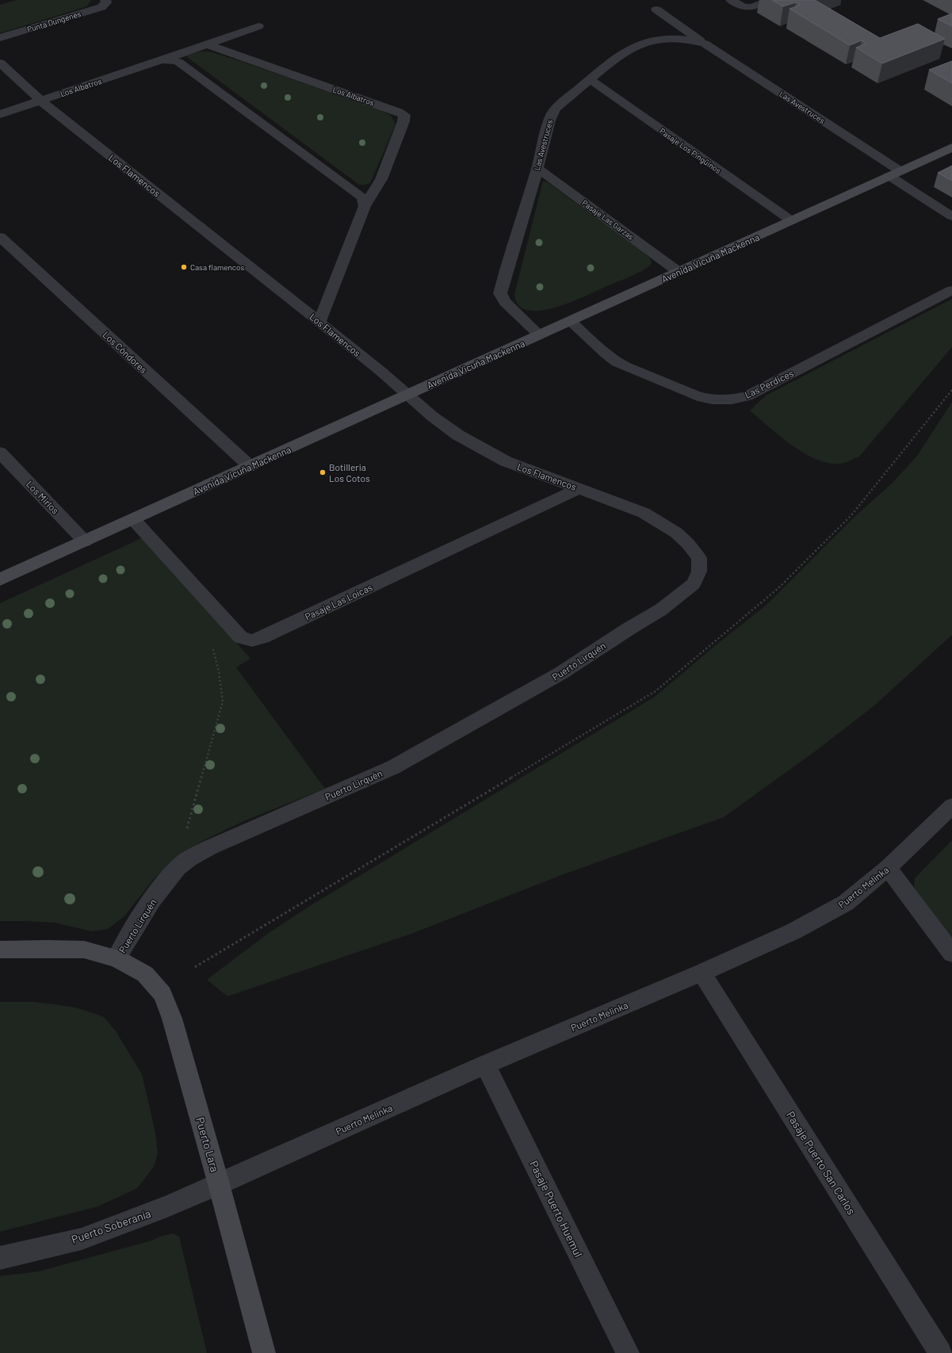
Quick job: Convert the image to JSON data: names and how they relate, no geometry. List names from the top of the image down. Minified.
{"streets":{"street":["Punta Dungenes","Los Albatros","Las Avestruces","Pasaje Los Pingüinos","Los Flamencos","Pasaje Las Garzas","Avenida Vicuña Mackenna","Los Cóndores","Las Perdices","Los Mirlos","Pasaje Las Loicas","Puerto Lirquén","Puerto Melinka","Puerto Lara","Pasaje Puerto San Carlos","Pasaje Puerto Huemul","Puerto Soberanía"]},"crossings":[["Los Albatros","Los Flamencos"],["Las Avestruces","Pasaje Los Pingüinos"],["Las Avestruces","Pasaje Las Garzas"],["Las Avestruces","Avenida Vicuña Mackenna"],["Pasaje Los Pingüinos","Avenida Vicuña Mackenna"],["Los Flamencos","Avenida Vicuña Mackenna"],["Los Flamencos","Pasaje Las Loicas"],["Los Flamencos","Puerto Lirquén"],["Pasaje Las Garzas","Avenida Vicuña Mackenna"],["Avenida Vicuña Mackenna","Los Cóndores"],["Avenida Vicuña Mackenna","Las Perdices"],["Avenida Vicuña Mackenna","Los Mirlos"],["Avenida Vicuña Mackenna","Pasaje Las Loicas"],["Puerto Lirquén","Puerto Lara"],["Puerto Melinka","Puerto Lara"],["Puerto Melinka","Pasaje Puerto San Carlos"],["Puerto Melinka","Pasaje Puerto Huemul"],["Puerto Melinka","Puerto Soberanía"],["Puerto Lara","Puerto Soberanía"]],"places":["Casa flamencos","Botilleria Los Cotos"]}
